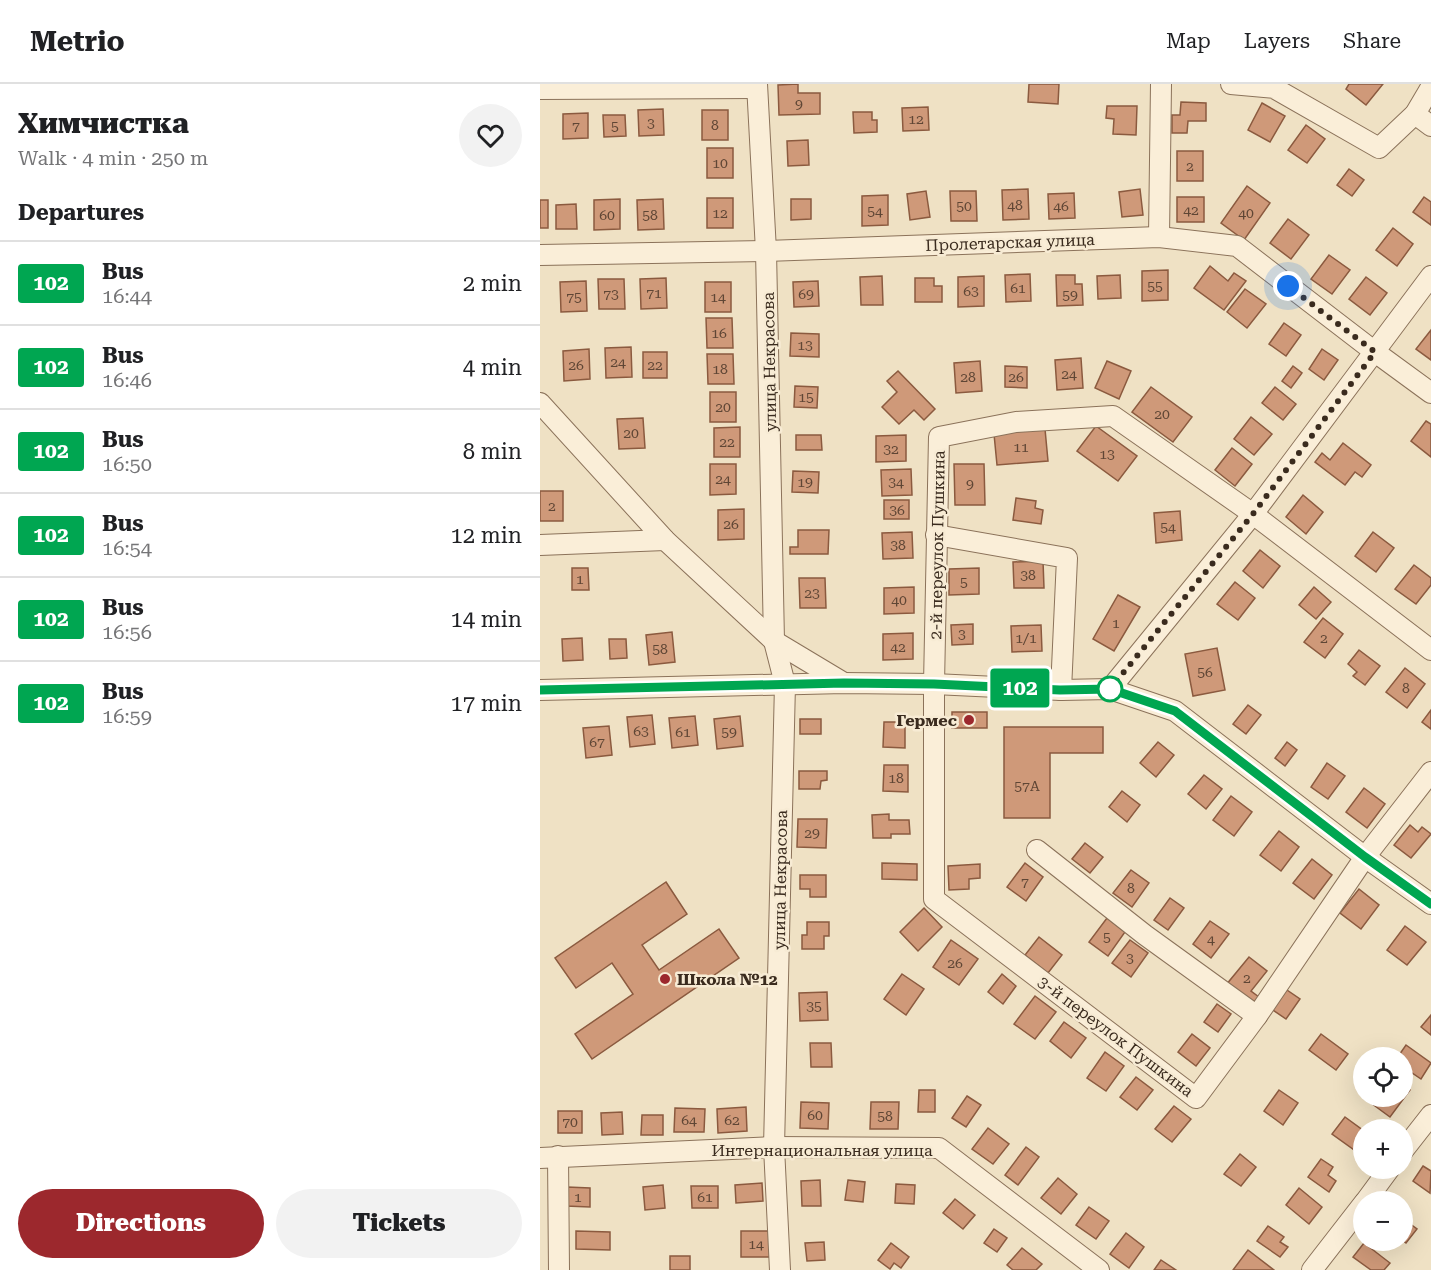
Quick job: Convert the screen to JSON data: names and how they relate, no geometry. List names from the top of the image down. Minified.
{"streets":{"street":["Пролетарская улица","улица Некрасова","2-й переулок Пушкина","3-й переулок Пушкина","Интернациональная улица"]},"crossings":[["Пролетарская улица","улица Некрасова"],["улица Некрасова","Интернациональная улица"],["2-й переулок Пушкина","3-й переулок Пушкина"]],"places":["Гермес","Школа №12"],"lines":["bus line 102"],"house_numbers":["9","12","3","8","7","5","10","2","48","50","46","42","54","12","40","60","58","55","61","63","71","73","69","59","75","14","16","13","24","26","22","18","24","28","26","15","20","20","20","22","11","32","13","24","19","34","9","2","36","26","54","38","38","1","5","23","40","1","3","1/1","2","42","58","56","8","63","61","59","67","18","57А","29","7","8","5","4","3","26","2","35","60","58","64","62","70","1","61","14"],"page":{"header":"Metrio","nav":["Map","Layers","Share"],"heading":[["Химчистка","Walk · 4 min · 250 m"],"Departures"],"on_map":"102","list":[{"mark":"102","name":"Bus","note":"16:44","value":"2 min"},{"mark":"102","name":"Bus","note":"16:46","value":"4 min"},{"mark":"102","name":"Bus","note":"16:50","value":"8 min"},{"mark":"102","name":"Bus","note":"16:54","value":"12 min"},{"mark":"102","name":"Bus","note":"16:56","value":"14 min"},{"mark":"102","name":"Bus","note":"16:59","value":"17 min"}],"map_buttons":["+","−"],"buttons":["Directions","Tickets"]}}
